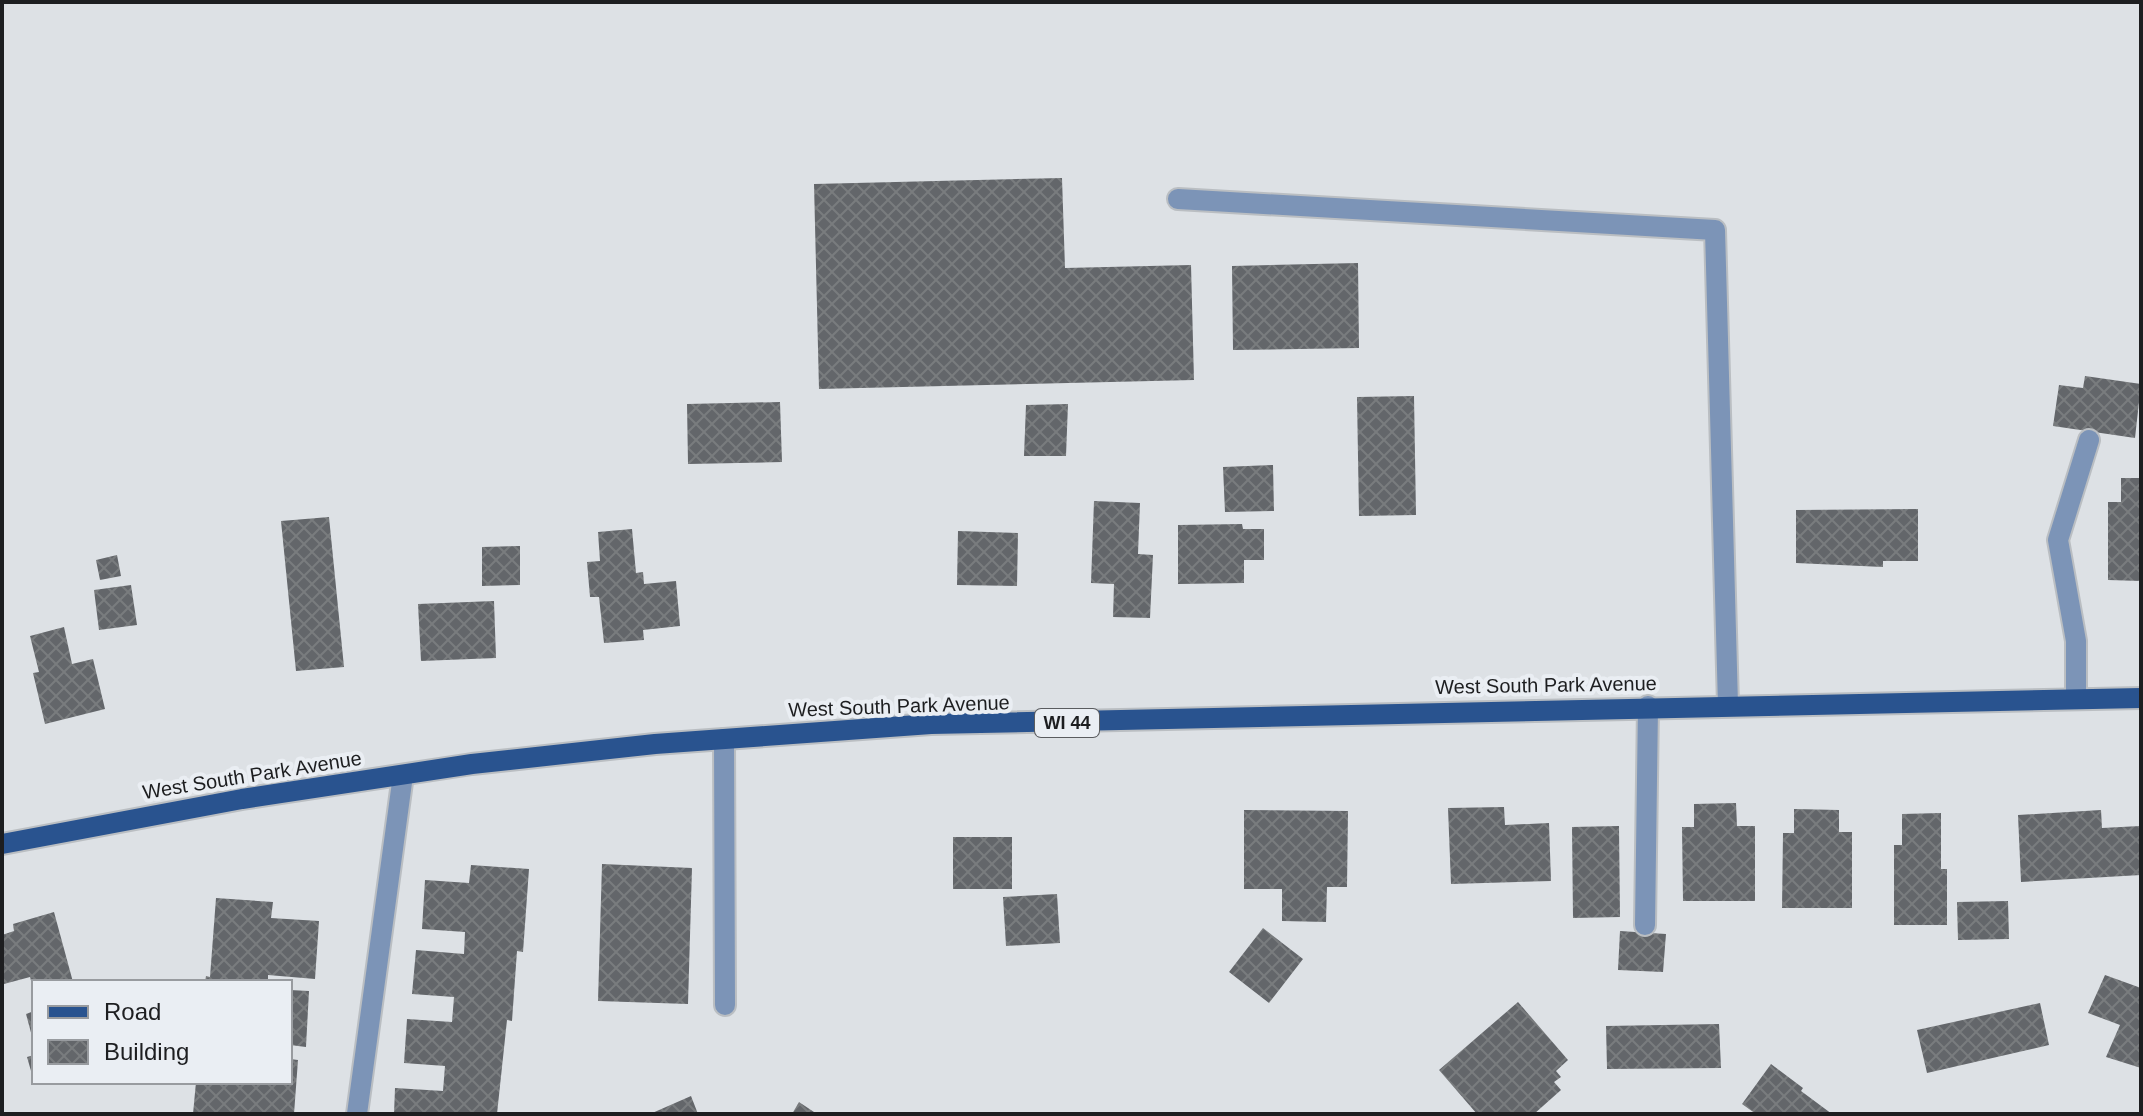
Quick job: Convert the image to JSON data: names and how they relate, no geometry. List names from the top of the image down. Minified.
{"streets":{"main road":["West South Park Avenue","WI 44"]},"legend":["Road","Building"]}
